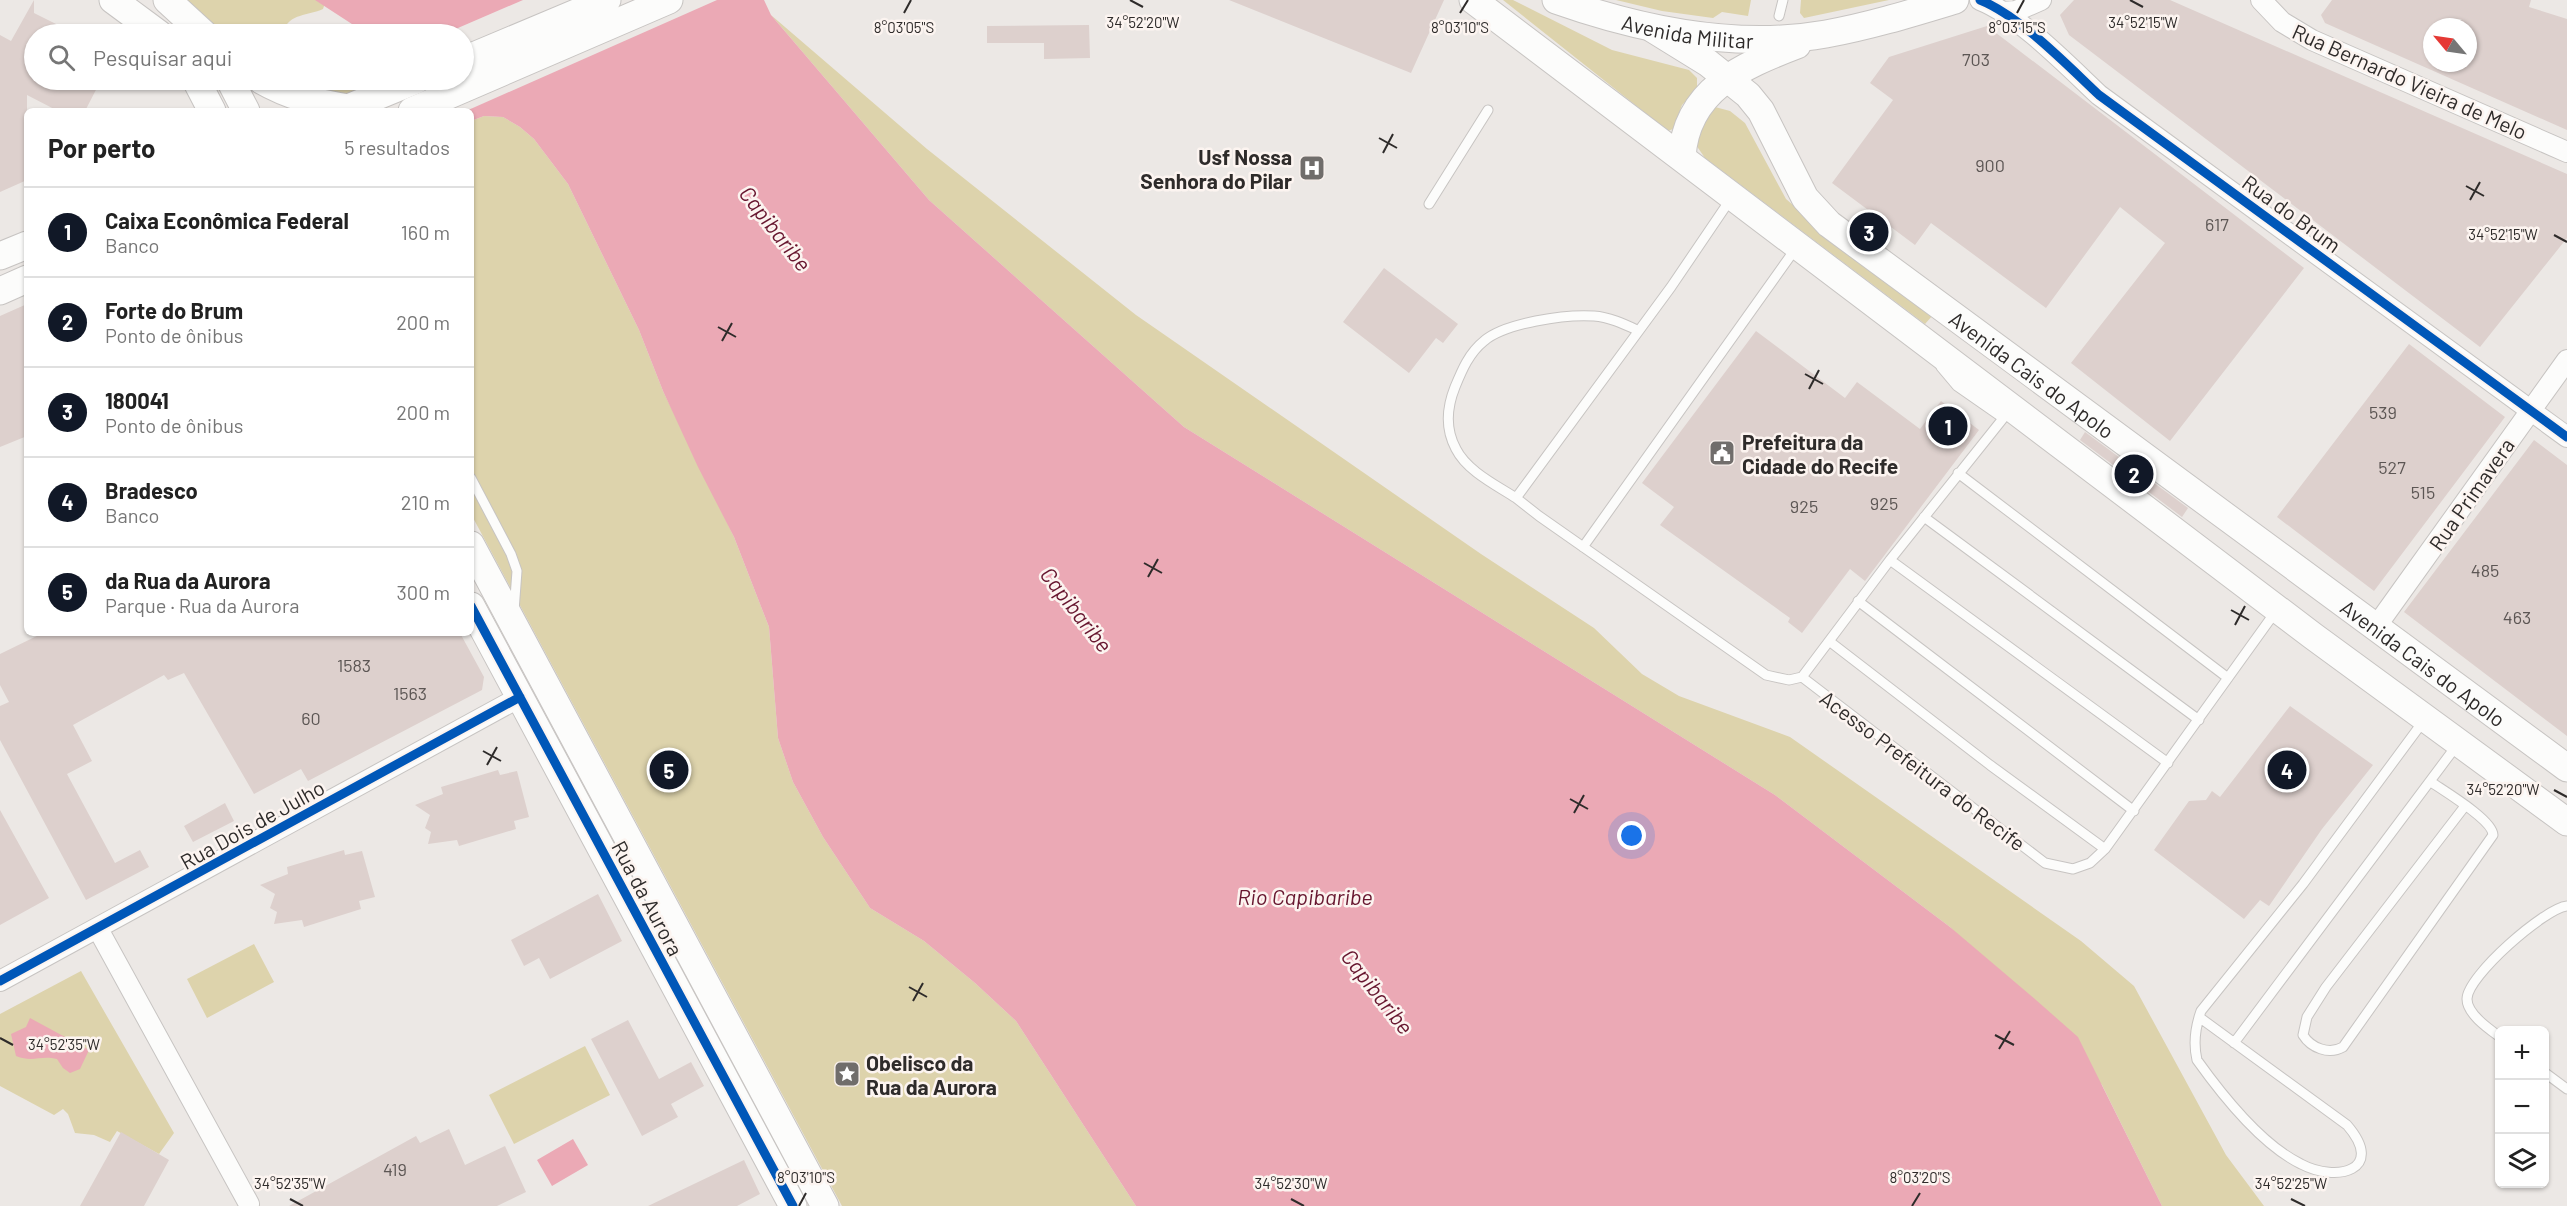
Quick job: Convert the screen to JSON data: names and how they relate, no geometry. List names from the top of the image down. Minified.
{"streets":{"main road":["Avenida Militar","Avenida Cais do Apolo","Rua da Aurora"],"street":["Rua Bernardo Vieira de Melo","Rua do Brum","Rua Primavera","Rua Dois de Julho"],"lane":["Acesso Prefeitura do Recife"]},"crossings":[["Avenida Militar","Avenida Cais do Apolo"],["Rua do Brum","Rua Primavera"],["Avenida Cais do Apolo","Rua Primavera"],["Avenida Cais do Apolo","Acesso Prefeitura do Recife"],["Rua Dois de Julho","Rua da Aurora"]],"water":["Capibaribe","Rio Capibaribe"],"places":{"hospital":["Usf Nossa Senhora do Pilar"],"public building":["Prefeitura da Cidade do Recife"],"place":["Obelisco da Rua da Aurora"]},"house_numbers":["703","900","617","539","527","515","925","925","485","463","1583","1563","60","419"],"north":"top left","page":{"search":"Pesquisar aqui","heading":["Por perto","5 resultados"],"list":[{"mark":"1","name":"Caixa Econômica Federal","note":"Banco","value":"160 m"},{"mark":"2","name":"Forte do Brum","note":"Ponto de ônibus","value":"200 m"},{"mark":"3","name":"180041","note":"Ponto de ônibus","value":"200 m"},{"mark":"4","name":"Bradesco","note":"Banco","value":"210 m"},{"mark":"5","name":"da Rua da Aurora","note":"Parque · Rua da Aurora","value":"300 m"}],"pins":["3","1","2","4","5"],"map_buttons":["+","−"]},"coordinates":["34°52'15\"W","34°52'20\"W","8°03'05\"S","8°03'10\"S","8°03'15\"S","34°52'35\"W","8°03'20\"S","34°52'30\"W","34°52'25\"W"]}
